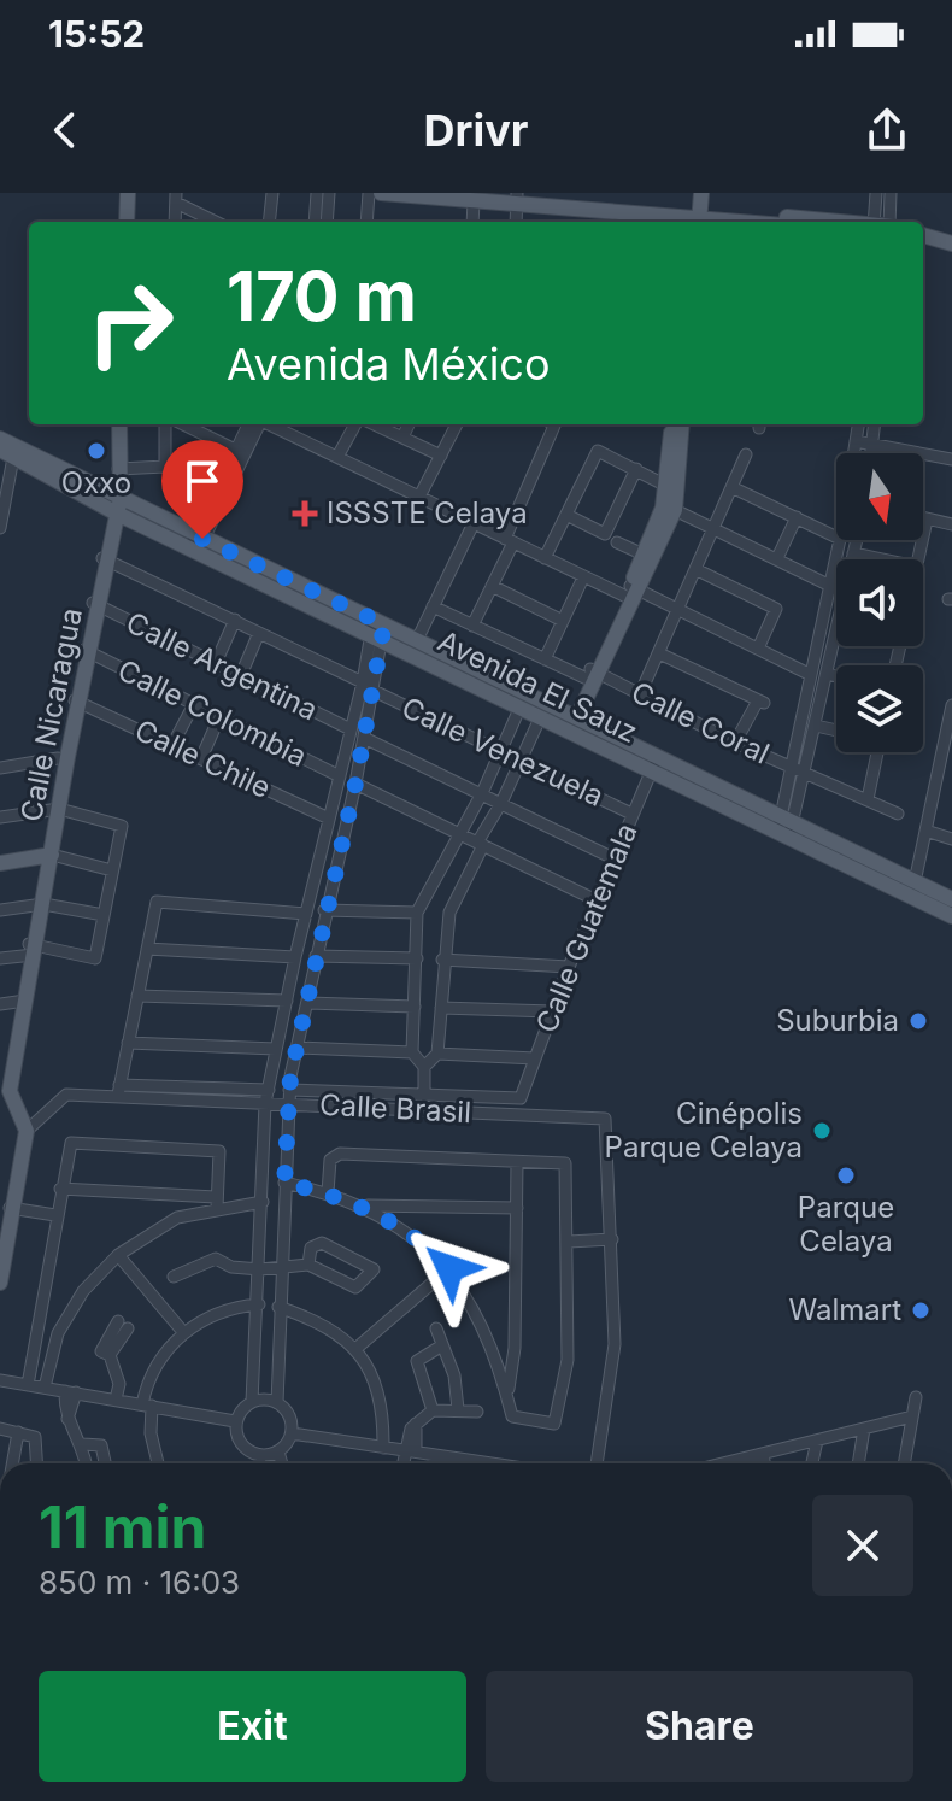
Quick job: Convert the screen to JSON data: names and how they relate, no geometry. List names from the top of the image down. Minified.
{"streets":{"main road":["Avenida El Sauz","Calle Nicaragua"],"street":["Calle Argentina","Calle Colombia","Calle Coral","Calle Venezuela","Calle Chile","Calle Guatemala","Calle Brasil"]},"crossings":[["Calle Argentina","Calle Nicaragua"],["Avenida El Sauz","Calle Nicaragua"],["Avenida El Sauz","Calle Guatemala"],["Calle Colombia","Calle Nicaragua"],["Calle Nicaragua","Calle Chile"],["Calle Nicaragua","Calle Brasil"],["Calle Venezuela","Calle Guatemala"]],"places":{"other":["Oxxo","Suburbia","Cinépolis Parque Celaya","Parque Celaya","Walmart"],"health":["ISSSTE Celaya"]},"north":"bottom","page":{"status":"15:52","header":"Drivr","turn":["170 m","Avenida México"],"heading":["11 min","850 m · 16:03"],"buttons":["Exit","Share"]}}
